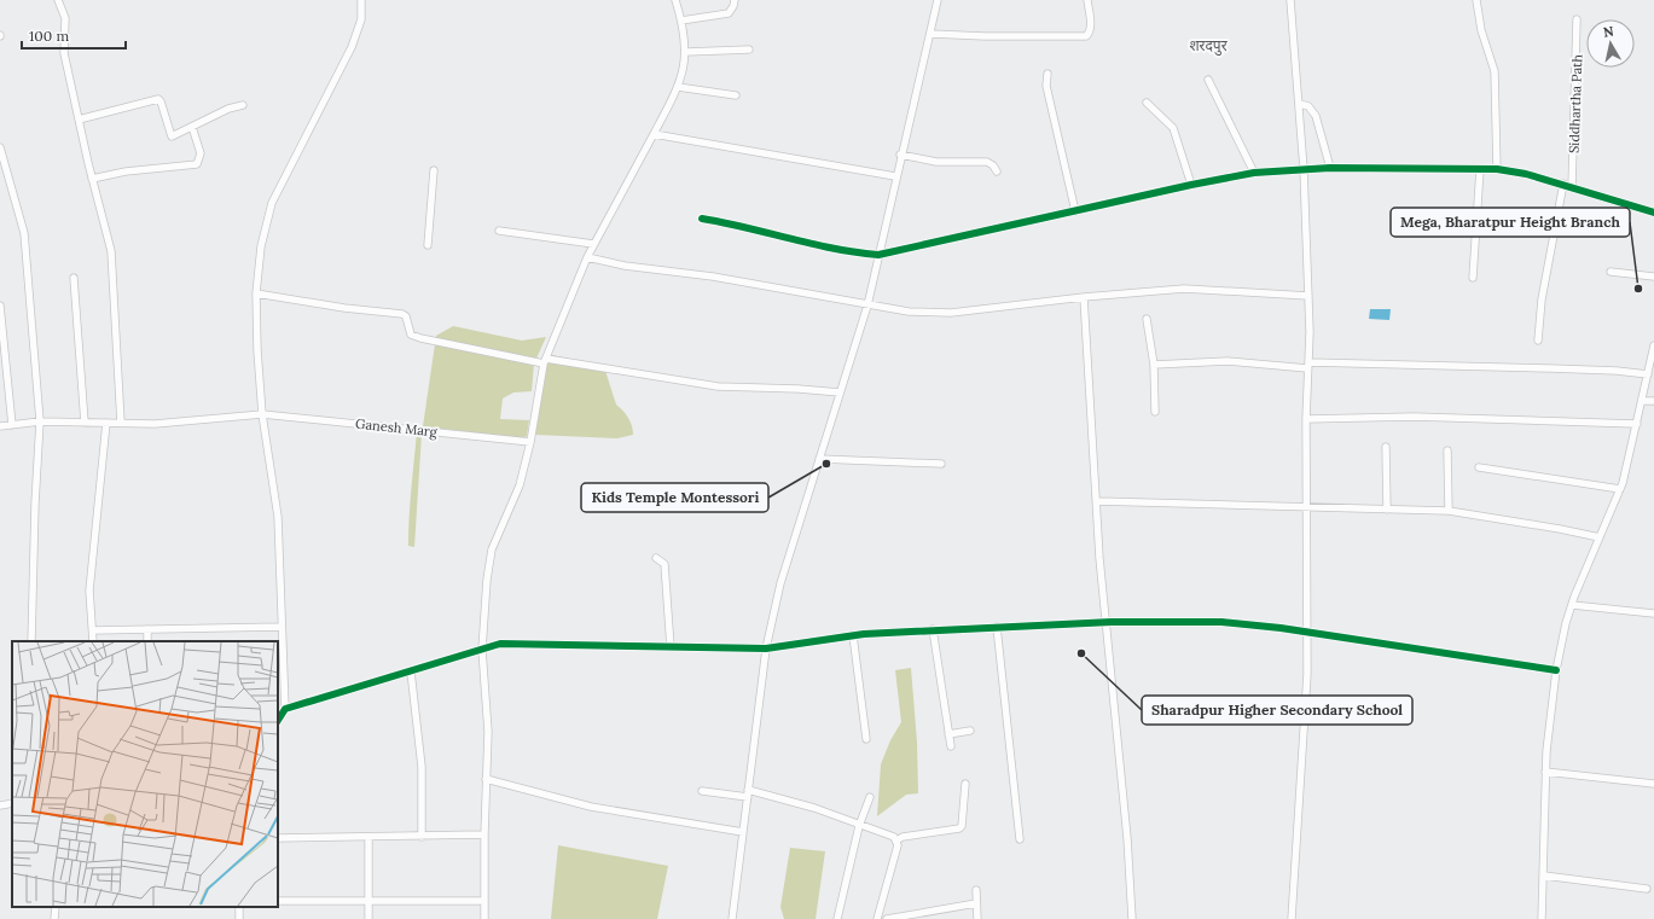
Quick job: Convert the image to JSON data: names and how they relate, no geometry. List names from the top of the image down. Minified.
{"streets":{"street":["Siddhartha Path","Ganesh Marg"]},"districts":["शरदपुर"],"places":["Mega, Bharatpur Height Branch","Kids Temple Montessori","Sharadpur Higher Secondary School"],"scale_bar":"100 m","north":"top"}
